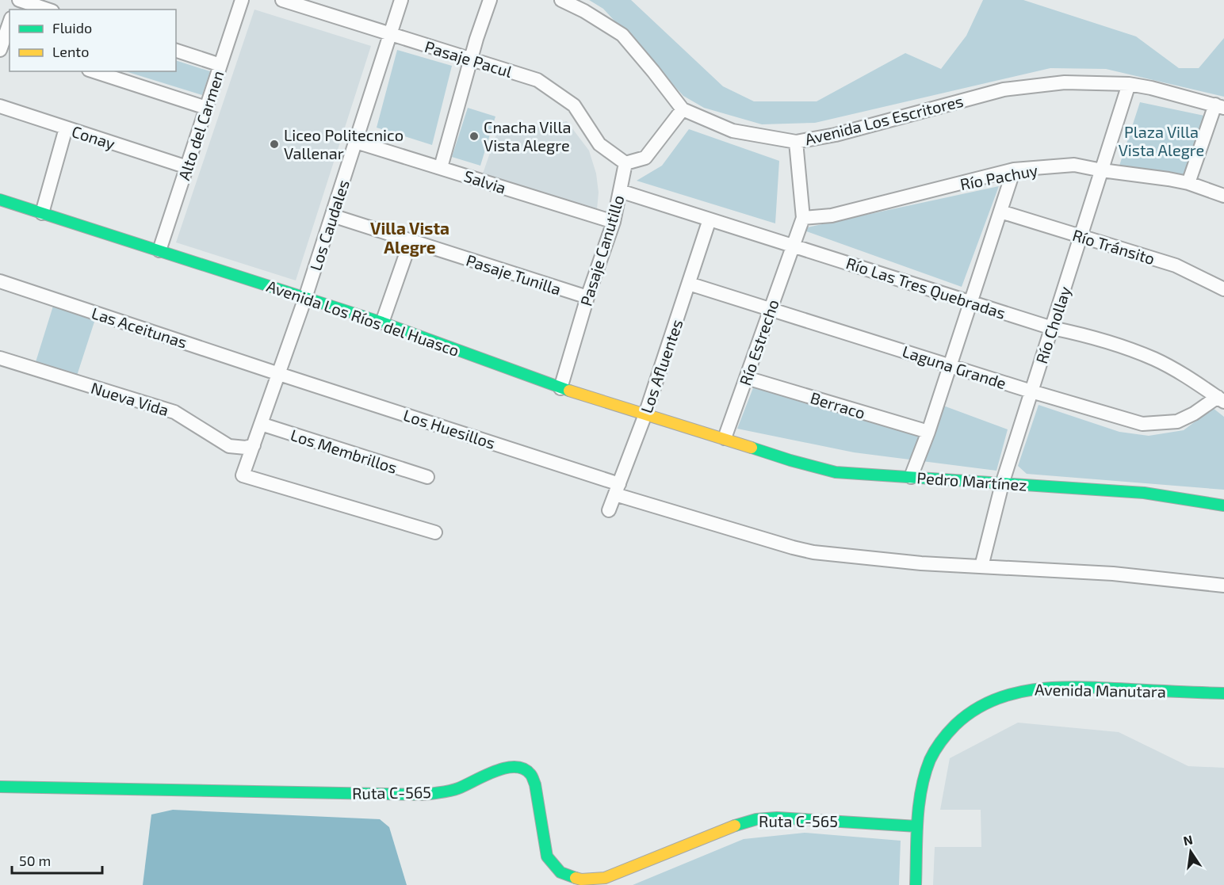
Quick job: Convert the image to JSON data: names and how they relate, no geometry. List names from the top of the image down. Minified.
{"streets":{"main road":["Avenida Los Ríos del Huasco","Pedro Martínez","Avenida Manutara","Ruta C-565"],"street":["Pasaje Pacul","Avenida Los Escritores","Alto del Carmen","Conay","Río Pachuy","Salvia","Los Caudales","Río Tránsito","Pasaje Canutillo","Pasaje Tunilla","Río Las Tres Quebradas","Río Chollay","Las Aceitunas","Río Estrecho","Los Afluentes","Laguna Grande","Nueva Vida","Berraco","Los Huesillos","Los Membrillos"]},"crossings":[["Pasaje Pacul","Los Caudales"],["Pasaje Pacul","Pasaje Canutillo"],["Avenida Los Escritores","Río Chollay"],["Alto del Carmen","Conay"],["Alto del Carmen","Avenida Los Ríos del Huasco"],["Río Pachuy","Río Chollay"],["Salvia","Los Caudales"],["Salvia","Pasaje Canutillo"],["Los Caudales","Pasaje Tunilla"],["Los Caudales","Avenida Los Ríos del Huasco"],["Los Caudales","Las Aceitunas"],["Los Caudales","Nueva Vida"],["Los Caudales","Los Huesillos"],["Los Caudales","Los Membrillos"],["Río Tránsito","Río Chollay"],["Pasaje Canutillo","Pasaje Tunilla"],["Pasaje Canutillo","Río Las Tres Quebradas"],["Pasaje Canutillo","Avenida Los Ríos del Huasco"],["Río Las Tres Quebradas","Río Chollay"],["Río Las Tres Quebradas","Río Estrecho"],["Río Las Tres Quebradas","Los Afluentes"],["Río Las Tres Quebradas","Laguna Grande"],["Avenida Los Ríos del Huasco","Río Estrecho"],["Avenida Los Ríos del Huasco","Los Afluentes"],["Avenida Los Ríos del Huasco","Pedro Martínez"],["Río Chollay","Laguna Grande"],["Río Chollay","Los Huesillos"],["Río Chollay","Pedro Martínez"],["Las Aceitunas","Los Huesillos"],["Río Estrecho","Laguna Grande"],["Río Estrecho","Berraco"],["Río Estrecho","Pedro Martínez"],["Los Afluentes","Laguna Grande"],["Los Afluentes","Los Huesillos"],["Avenida Manutara","Ruta C-565"]],"districts":["Villa Vista Alegre"],"parks":["Plaza Villa Vista Alegre"],"places":["Cnacha Villa Vista Alegre","Liceo Politecnico Vallenar"],"legend":["Fluido","Lento"],"scale_bar":"50 m","north":"top"}
